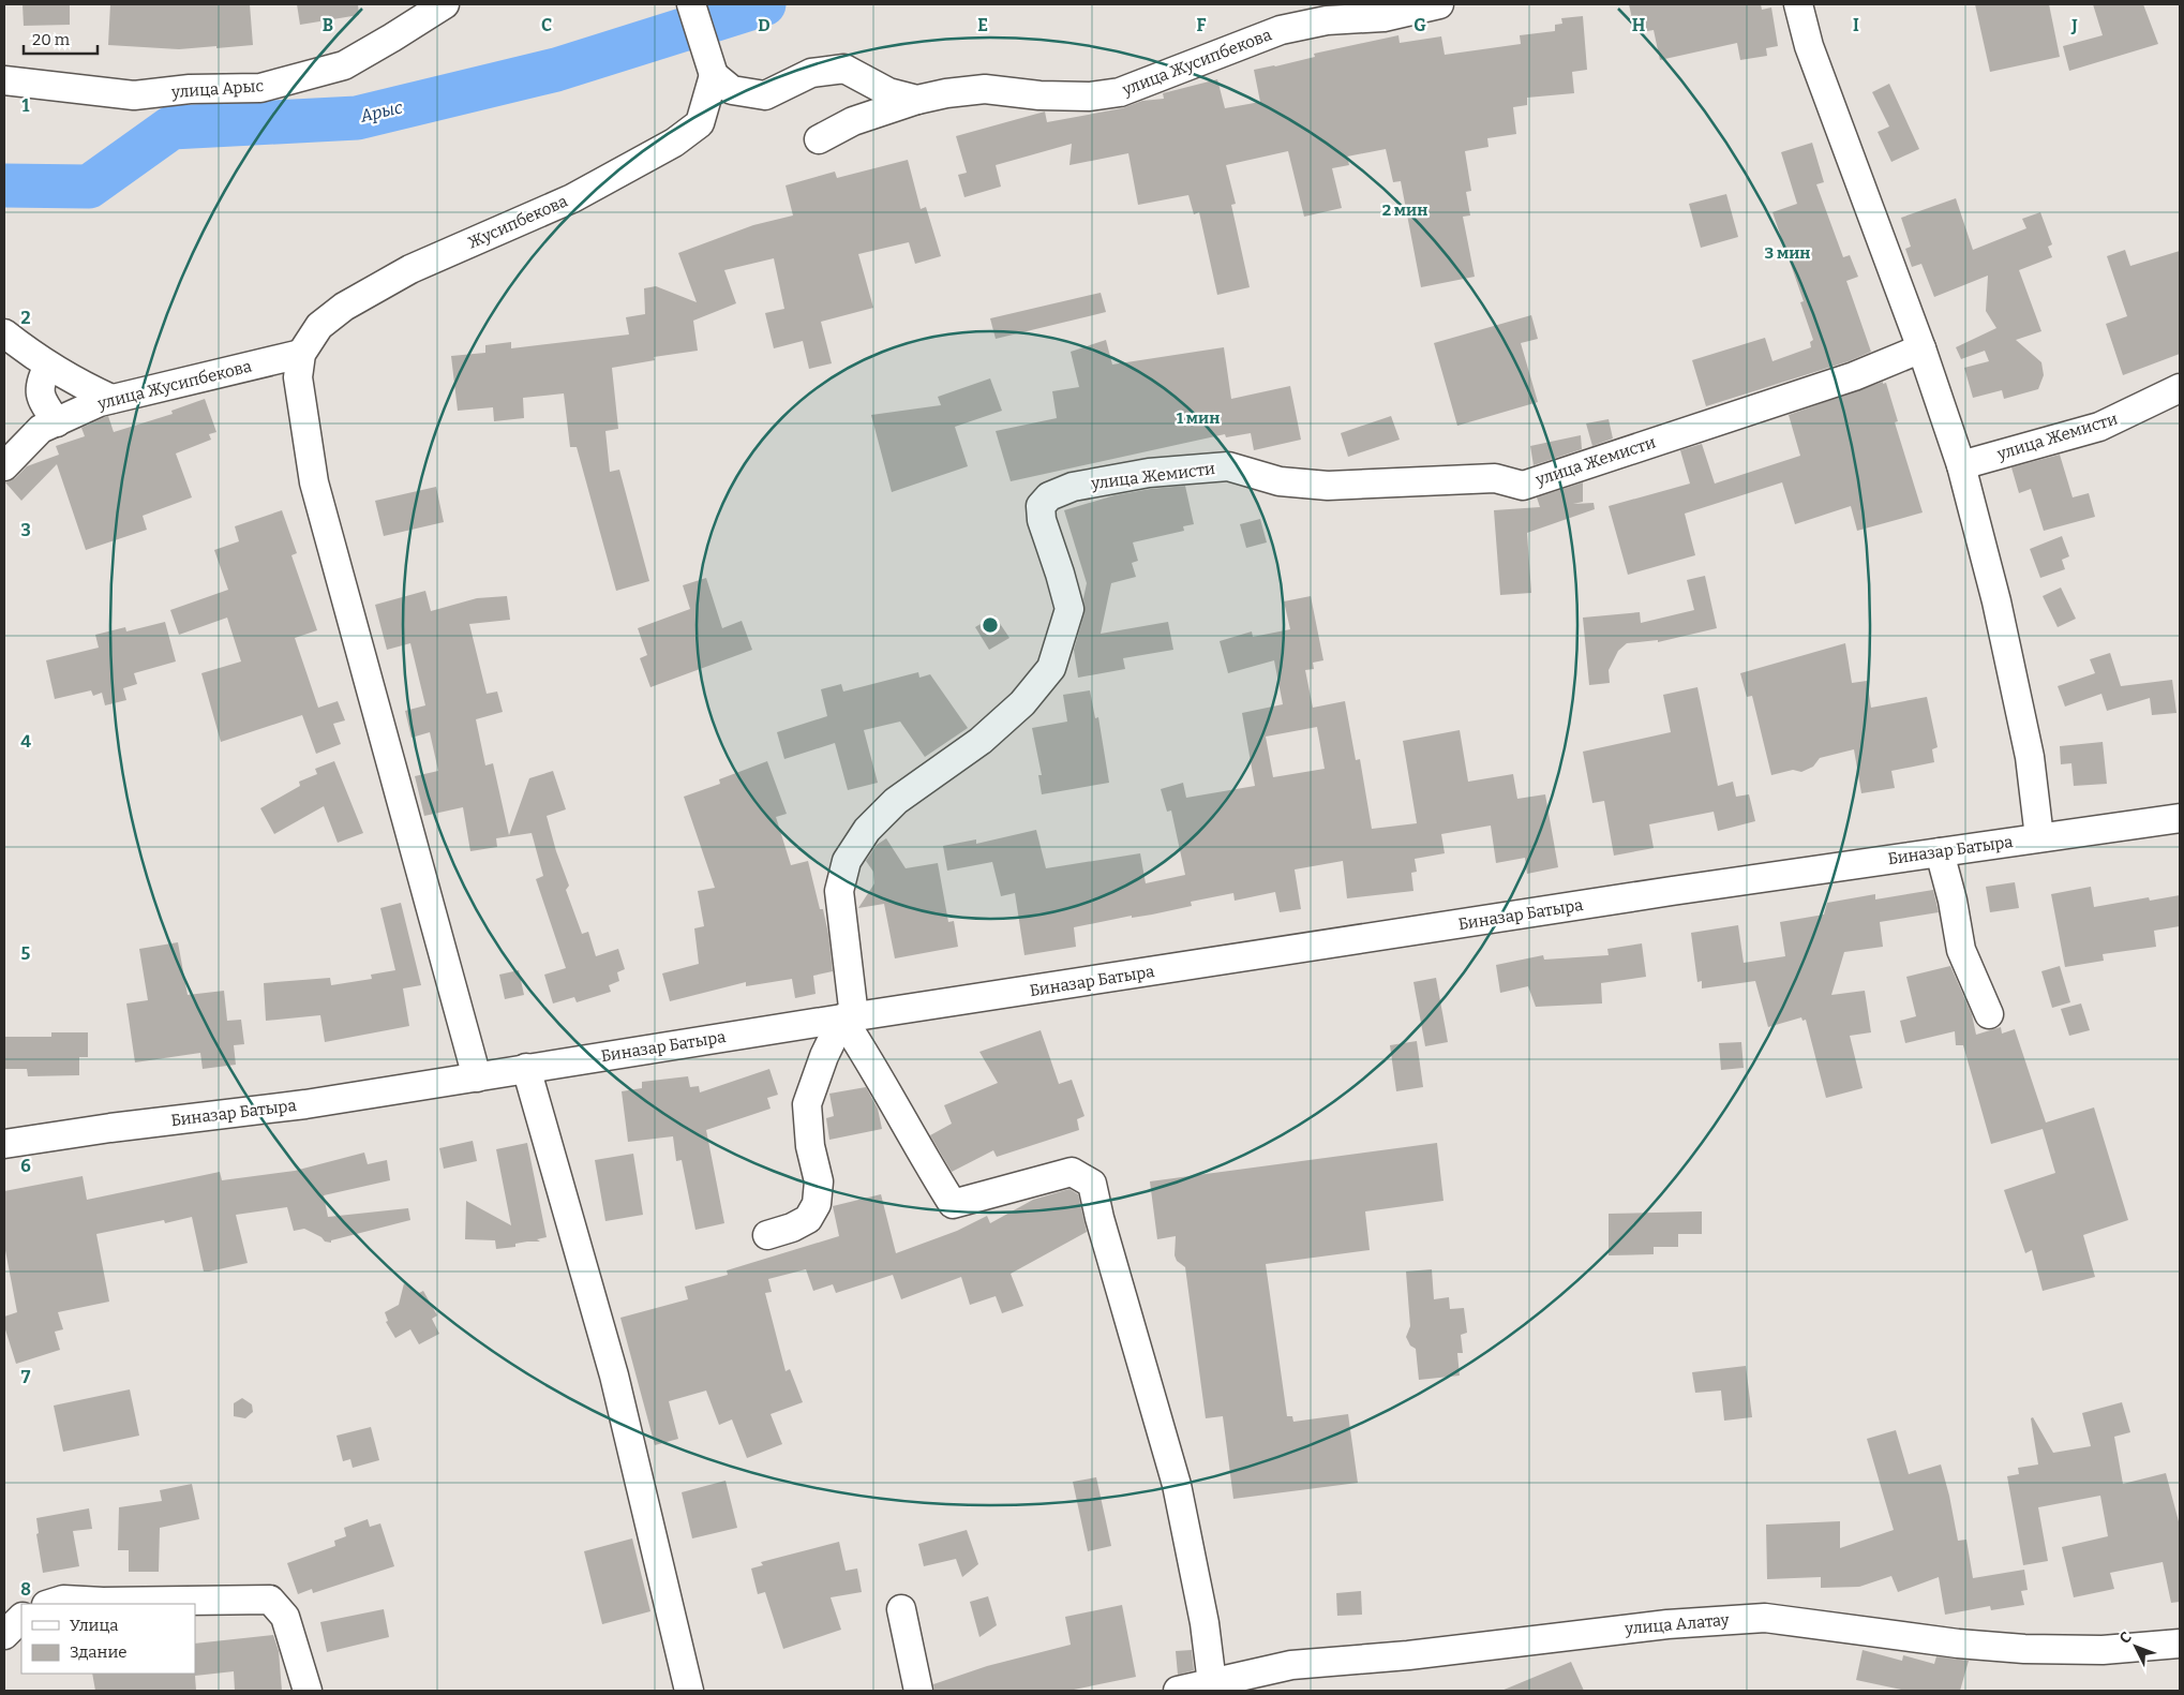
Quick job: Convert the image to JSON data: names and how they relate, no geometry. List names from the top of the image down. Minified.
{"streets":{"street":["улица Жусипбекова","улица Арыс","Жусипбекова","улица Жемисти","Биназар Батыра","улица Алатау"]},"crossings":[["улица Жусипбекова","Жусипбекова"],["улица Жемисти","Биназар Батыра"]],"water":["Арыс"],"legend":["Улица","Здание"],"scale_bar":"20 m","north":"top left","grid":{"columns":["B","C","D","E","F","G","H","I","J"],"rows":["1","2","3","4","5","6","7","8"]},"rings":["2 мин","3 мин","1 мин"]}
